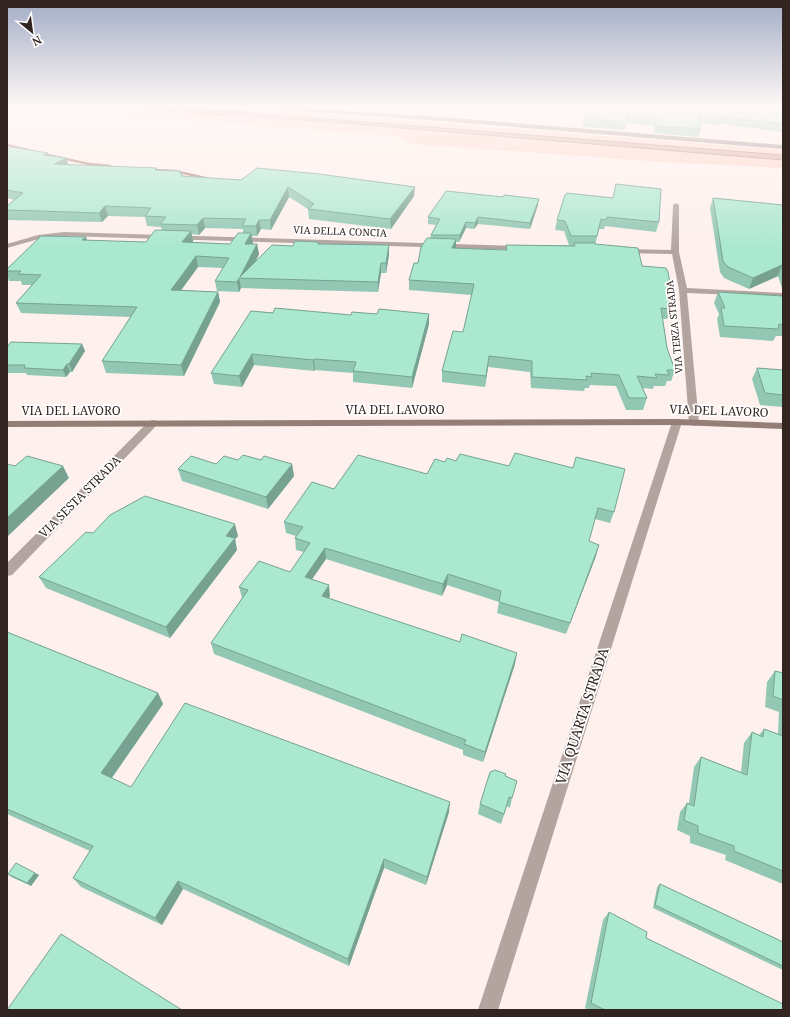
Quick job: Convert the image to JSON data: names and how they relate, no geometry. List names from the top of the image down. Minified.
{"streets":{"main road":["VIA DEL LAVORO"],"street":["VIA DELLA CONCIA","VIA TERZA STRADA","VIA SESTA STRADA","VIA QUARTA STRADA"]},"crossings":[["VIA TERZA STRADA","VIA DEL LAVORO"],["VIA DEL LAVORO","VIA SESTA STRADA"],["VIA DEL LAVORO","VIA QUARTA STRADA"]],"north":"bottom right"}
